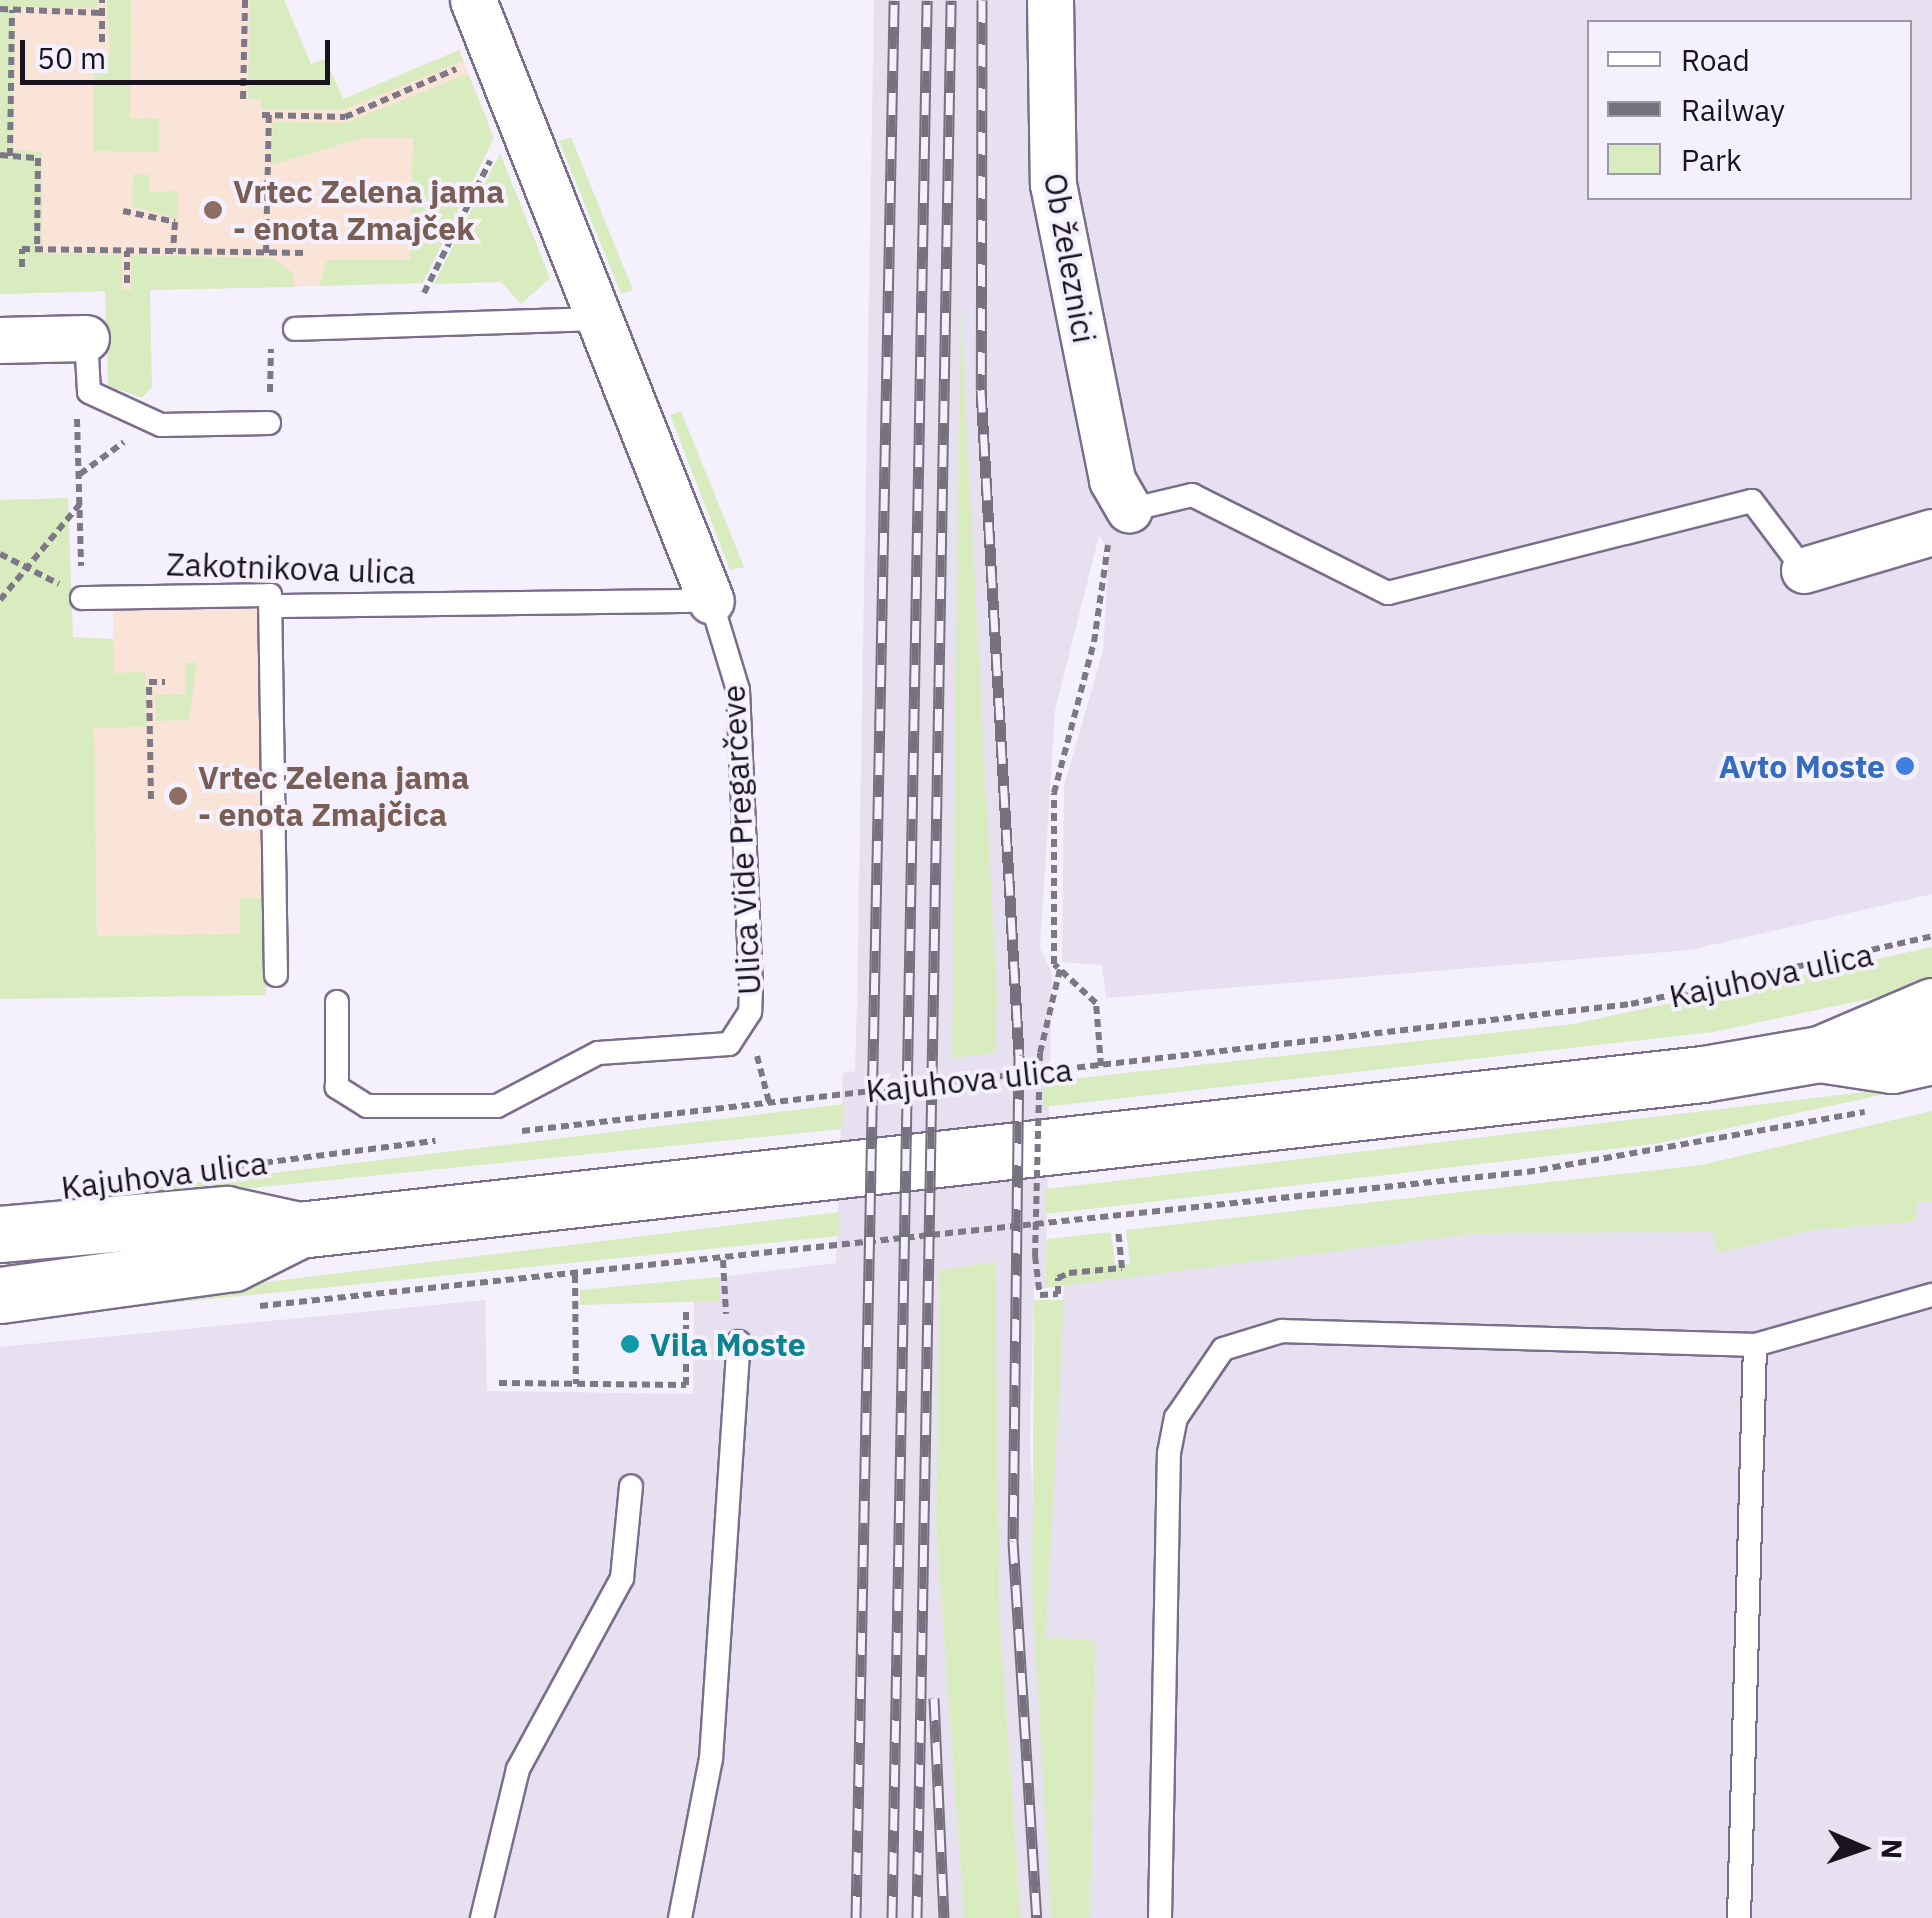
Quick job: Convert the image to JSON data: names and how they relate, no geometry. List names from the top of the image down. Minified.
{"streets":{"main road":["Kajuhova ulica"],"street":["Ob železnici","Ulica Vide Pregarčeve"],"lane":["Zakotnikova ulica"]},"crossings":[["Zakotnikova ulica","Ulica Vide Pregarčeve"]],"places":["Vrtec Zelena jama - enota Zmajček","Avto Moste","Vrtec Zelena jama - enota Zmajčica","Vila Moste"],"legend":["Road","Railway","Park"],"scale_bar":"50 m","north":"right"}
